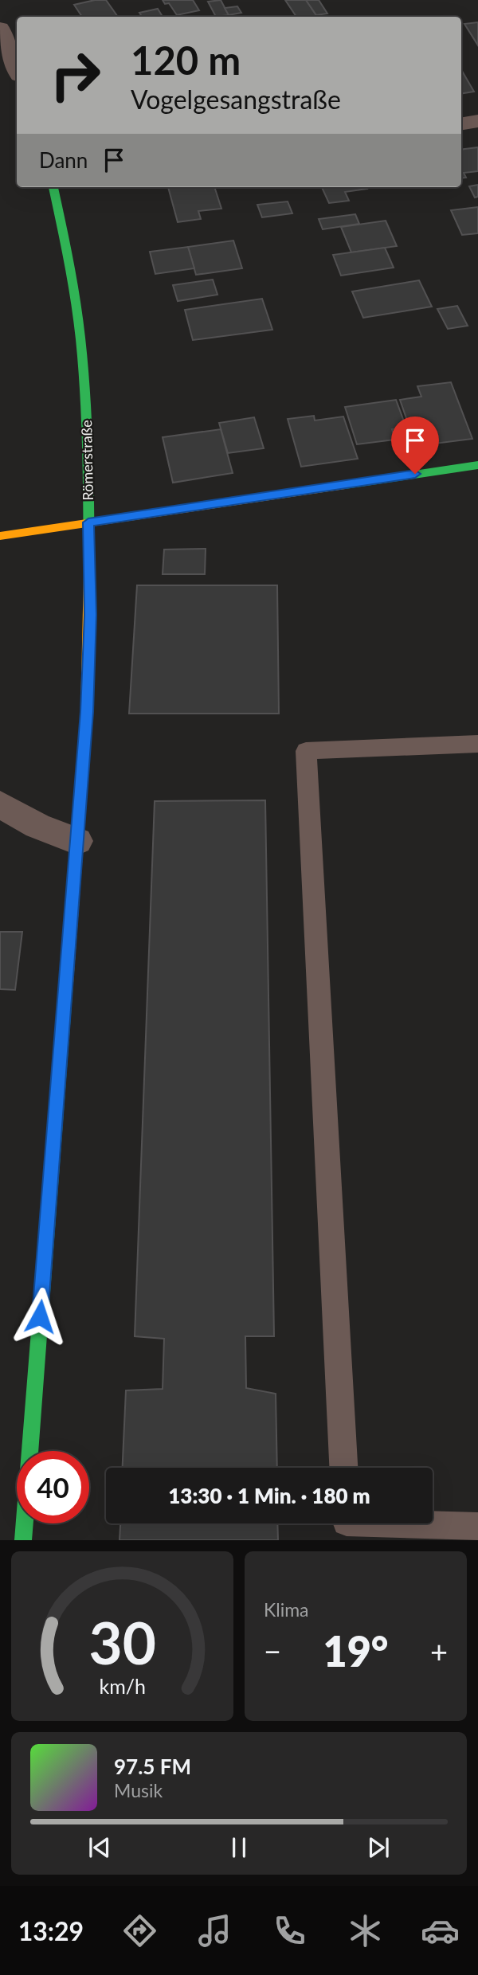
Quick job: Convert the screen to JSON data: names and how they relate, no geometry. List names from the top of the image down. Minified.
{"streets":{"street":["Römerstraße"]},"page":{"turn":["120 m","Vogelgesangstraße"],"then":"Dann","limit":"40","trip":"13:30 · 1 Min. · 180 m","tile":"Klima","heat":["−","19°","+"],"song":["97.5 FM","Musik"],"tabs":"13:29","gauge":["30","km/h"]}}
